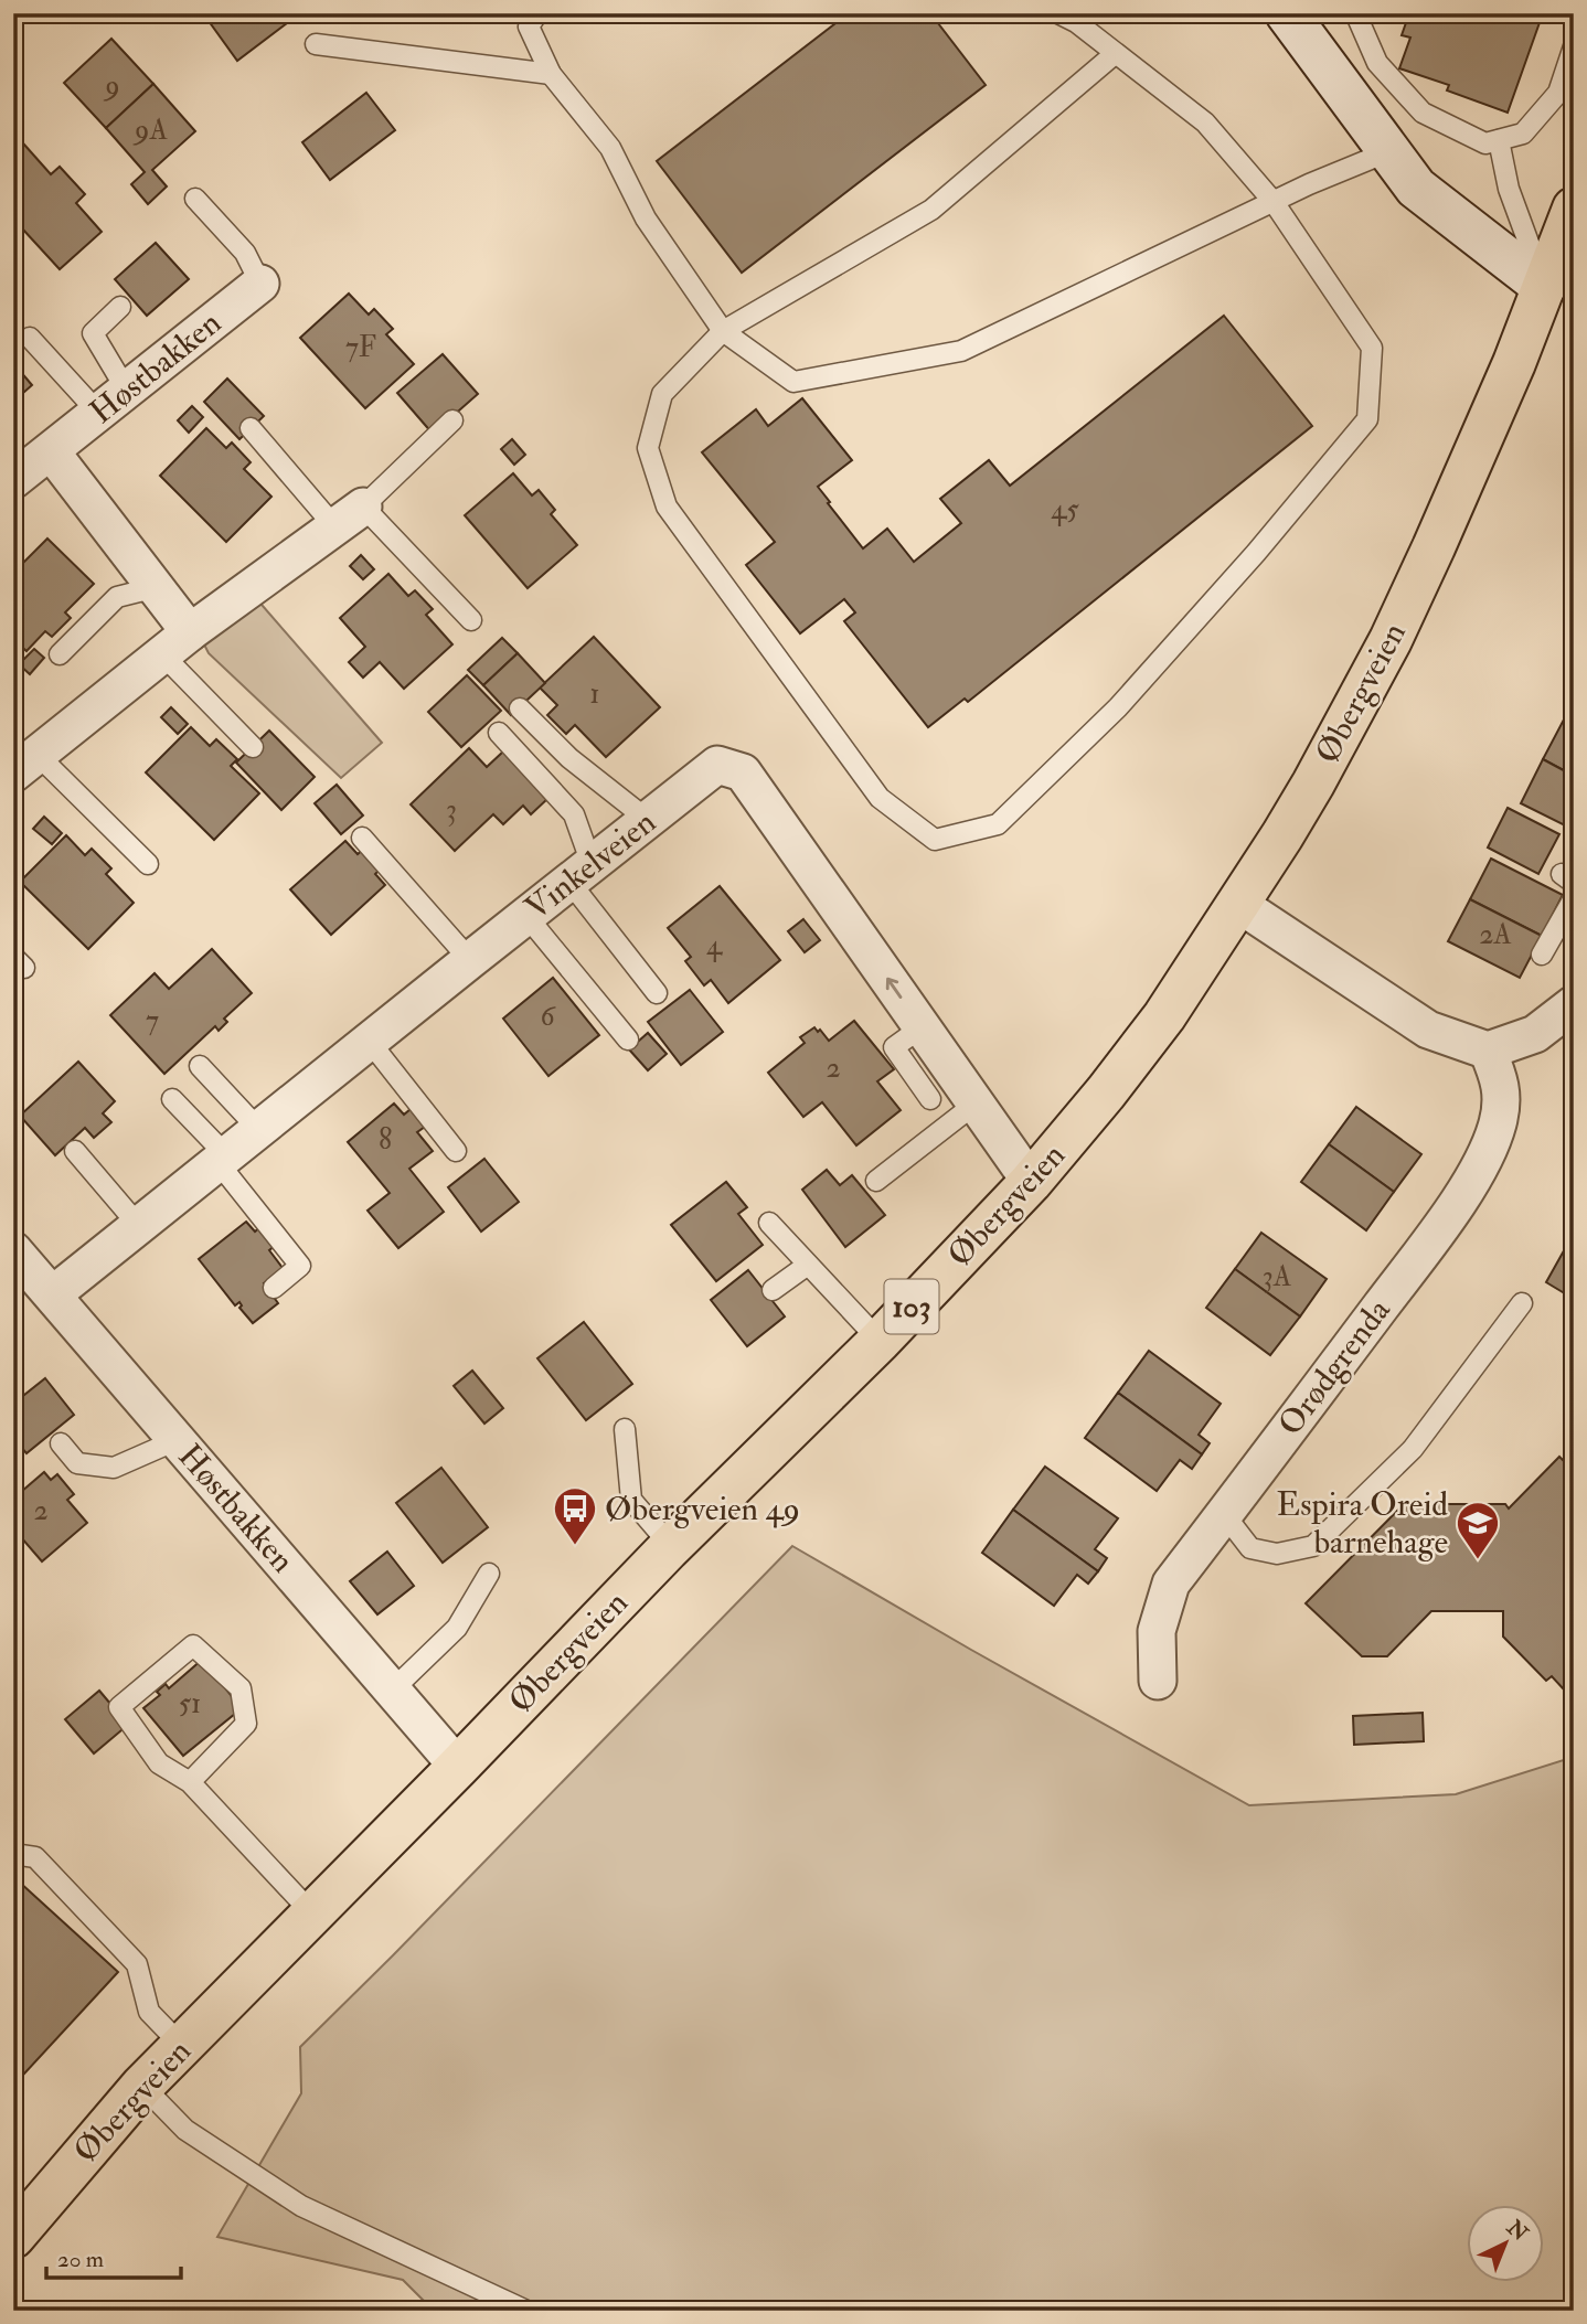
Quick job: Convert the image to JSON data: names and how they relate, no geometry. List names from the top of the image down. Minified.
{"streets":{"main road":["Øbergveien","103"],"street":["Høstbakken","Vinkelveien","Orødgrenda"]},"crossings":[["Høstbakken","Øbergveien"],["Høstbakken","Vinkelveien"],["Øbergveien","Vinkelveien"]],"places":{"bus stop":["Øbergveien 49"],"school or university":["Espira Oreid barnehage"]},"house_numbers":["9","9A","7F","45","1","3","2A","4","6","7","2","8","3A","2","51"],"scale_bar":"20 m","north":"top right"}
